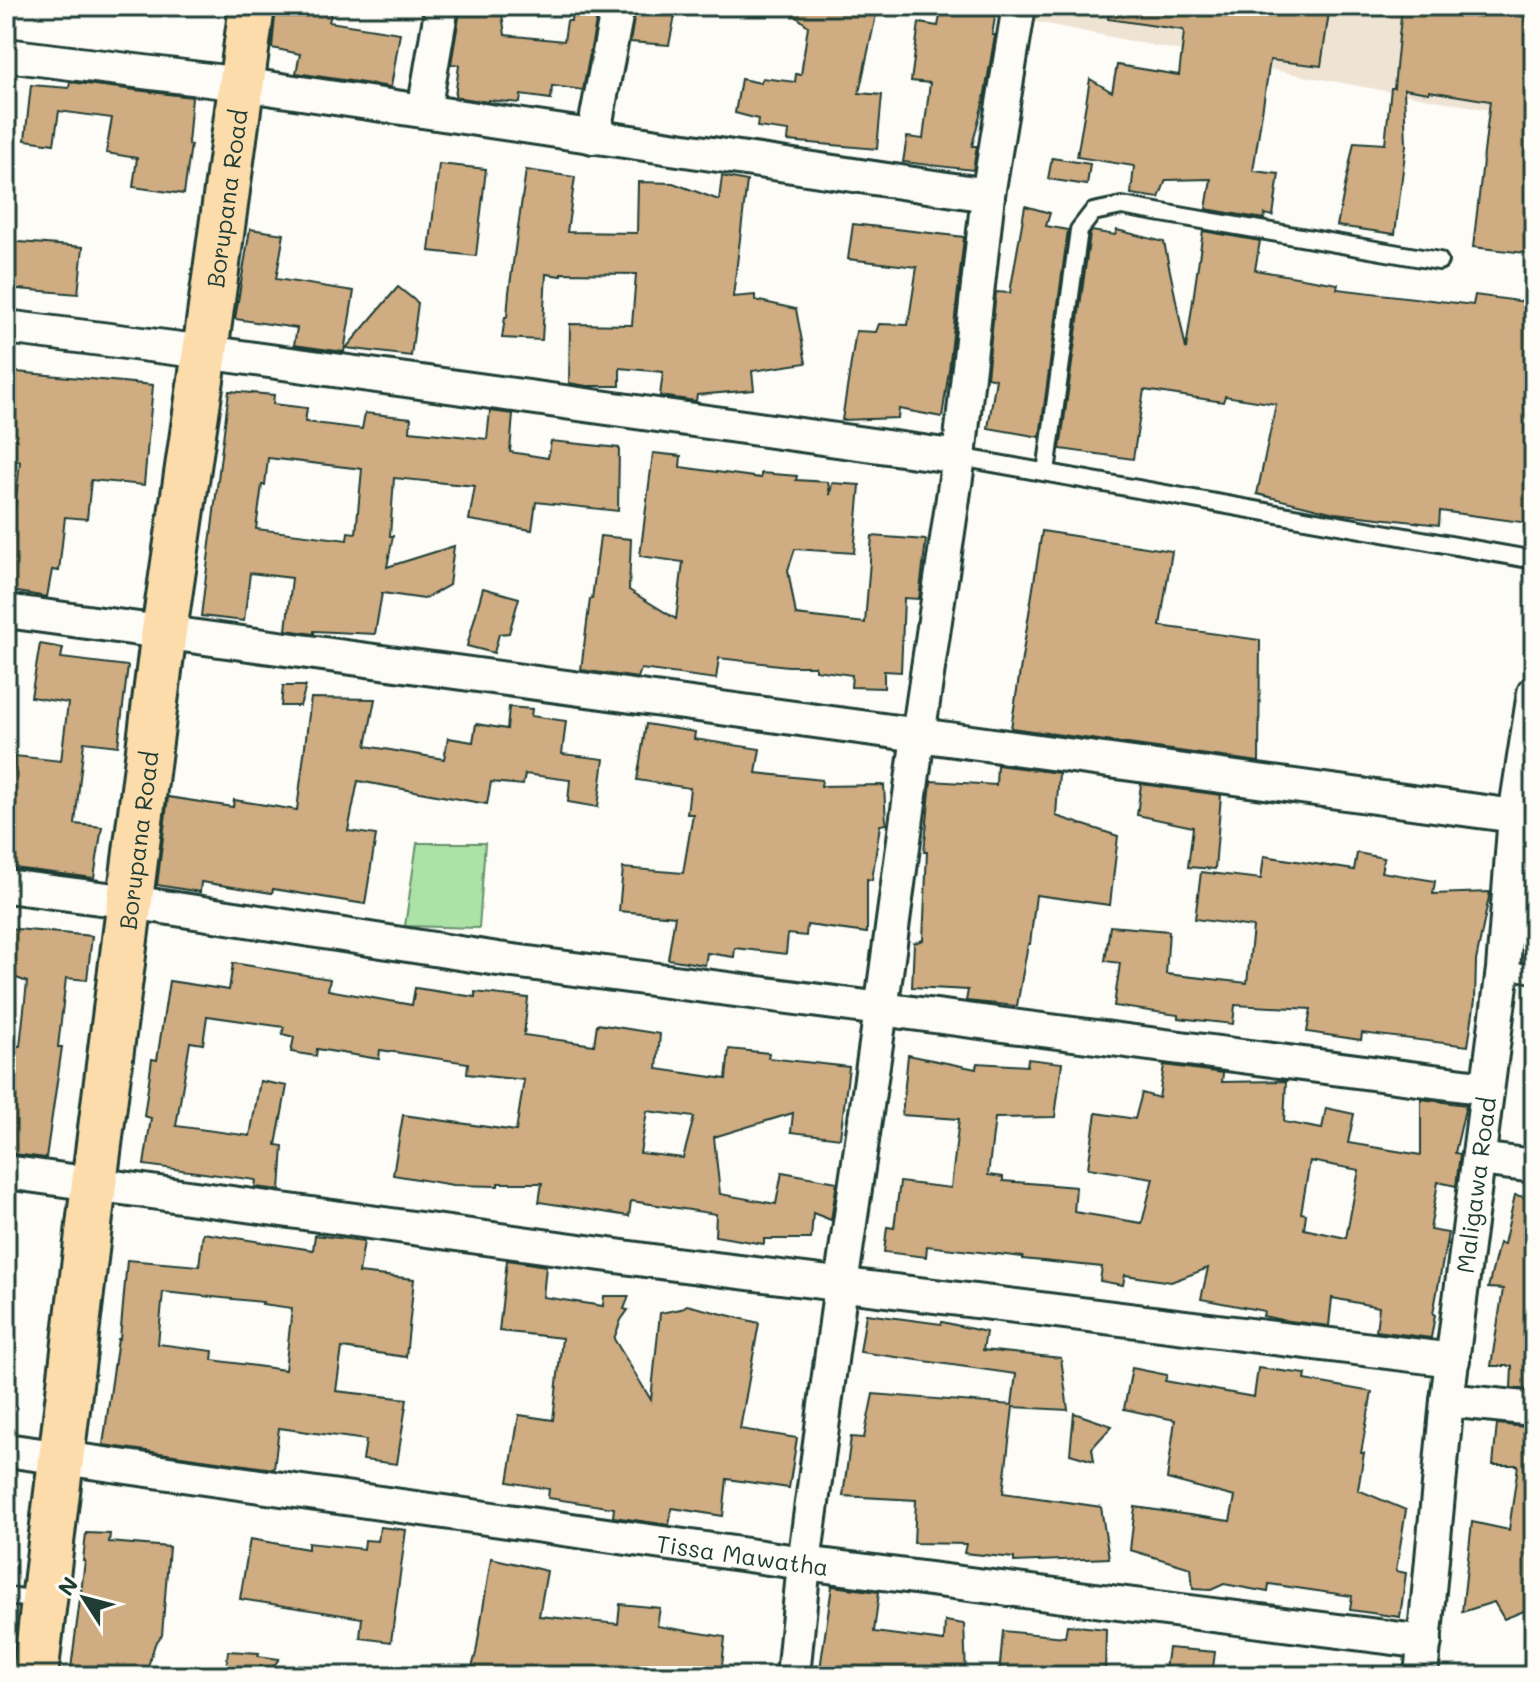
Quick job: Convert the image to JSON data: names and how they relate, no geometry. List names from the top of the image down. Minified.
{"streets":{"main road":["Borupana Road"],"street":["Maligawa Road","Tissa Mawatha"]},"crossings":[["Borupana Road","Tissa Mawatha"],["Maligawa Road","Tissa Mawatha"]],"north":"top left"}
